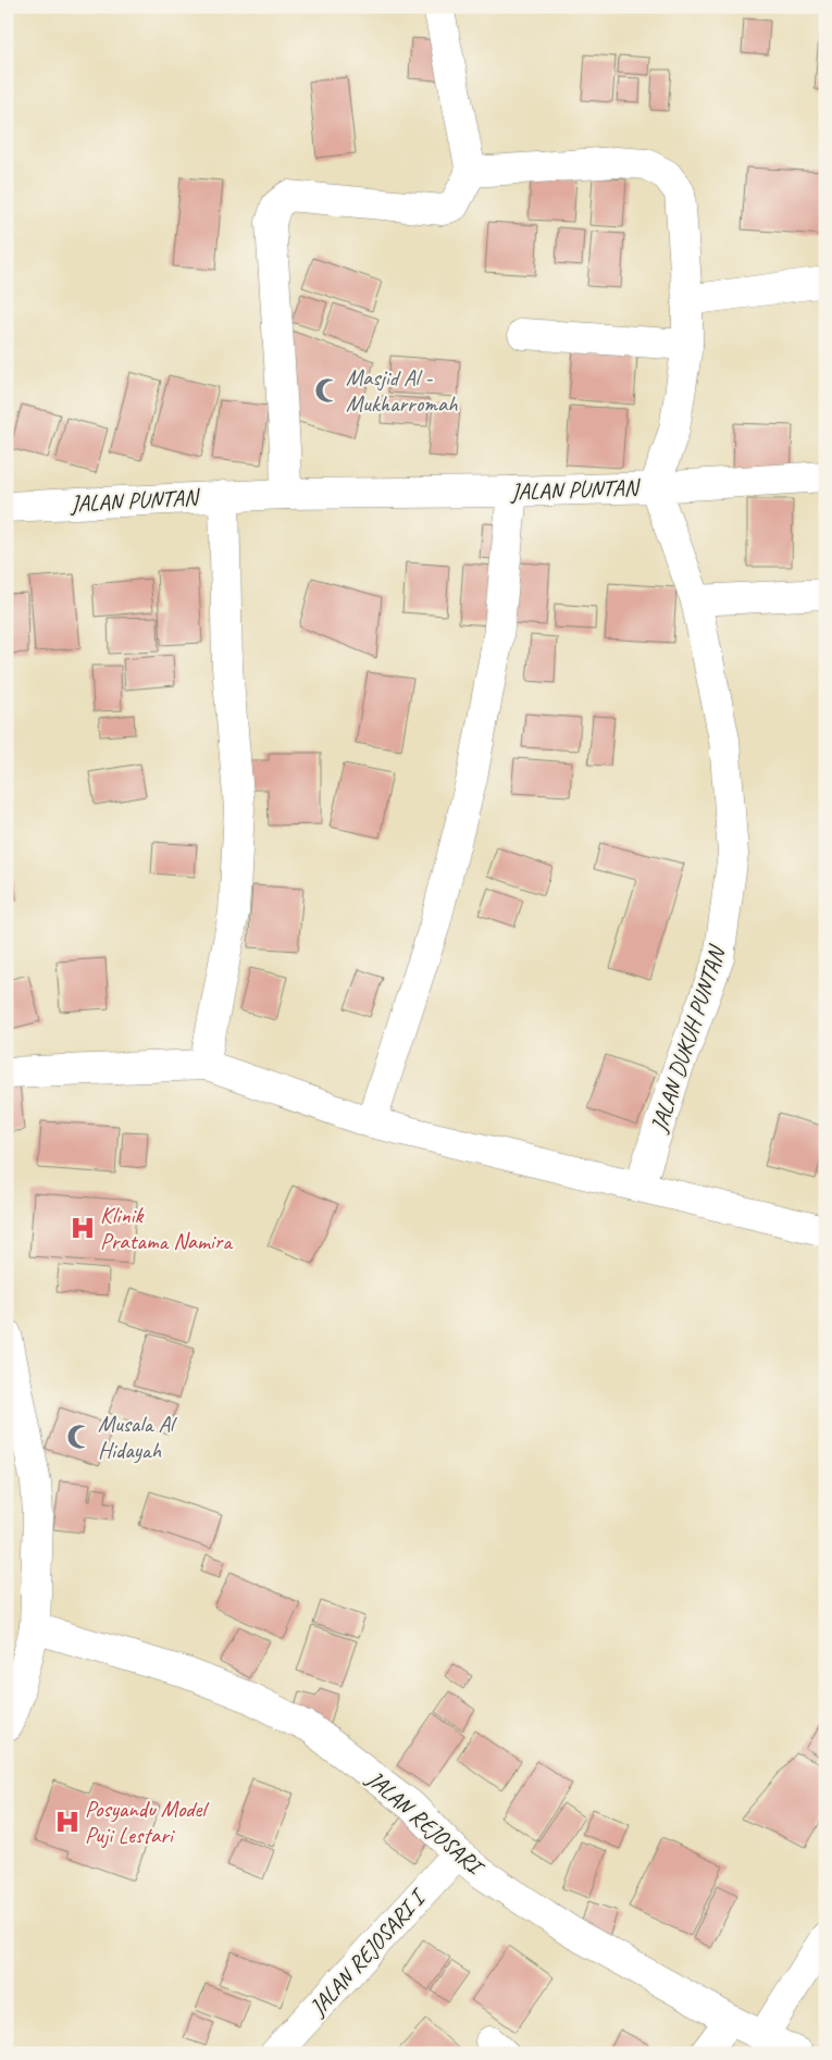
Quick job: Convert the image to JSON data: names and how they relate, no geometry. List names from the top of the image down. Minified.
{"streets":{"street":["JALAN PUNTAN","JALAN DUKUH PUNTAN","JALAN REJOSARI","JALAN REJOSARI I"]},"crossings":[["JALAN PUNTAN","JALAN DUKUH PUNTAN"],["JALAN REJOSARI","JALAN REJOSARI I"]],"places":{"mosque":["Masjid Al - Mukharromah","Musala Al Hidayah"],"hospital":["Klinik Pratama Namira","Posyandu Model Puji Lestari"]}}
